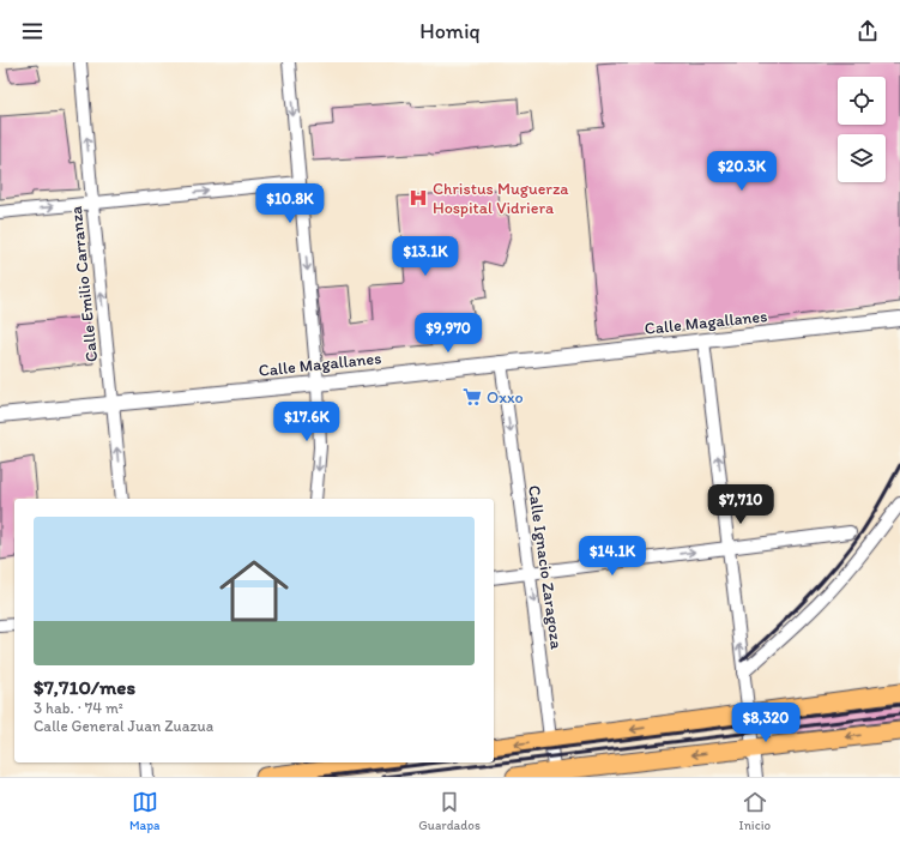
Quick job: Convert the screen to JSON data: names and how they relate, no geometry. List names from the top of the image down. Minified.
{"streets":{"street":["Calle Emilio Carranza","Calle Magallanes","Calle Ignacio Zaragoza"]},"crossings":[["Calle Emilio Carranza","Calle Magallanes"],["Calle Magallanes","Calle Ignacio Zaragoza"]],"one_way":["Calle Emilio Carranza","Calle Ignacio Zaragoza"],"places":{"hospital":["Christus Muguerza Hospital Vidriera"],"supermarket":["Oxxo"]},"page":{"header":"Homiq","price":["$20.3K","$10.8K","$13.1K","$9,970","$17.6K","$7,710","$14.1K","$8,320"],"list":[{"name":"$7,710/mes","note":"3 hab. · 74 m² · Calle General Juan Zuazua"}],"tabs":["Mapa","Guardados","Inicio"]}}
